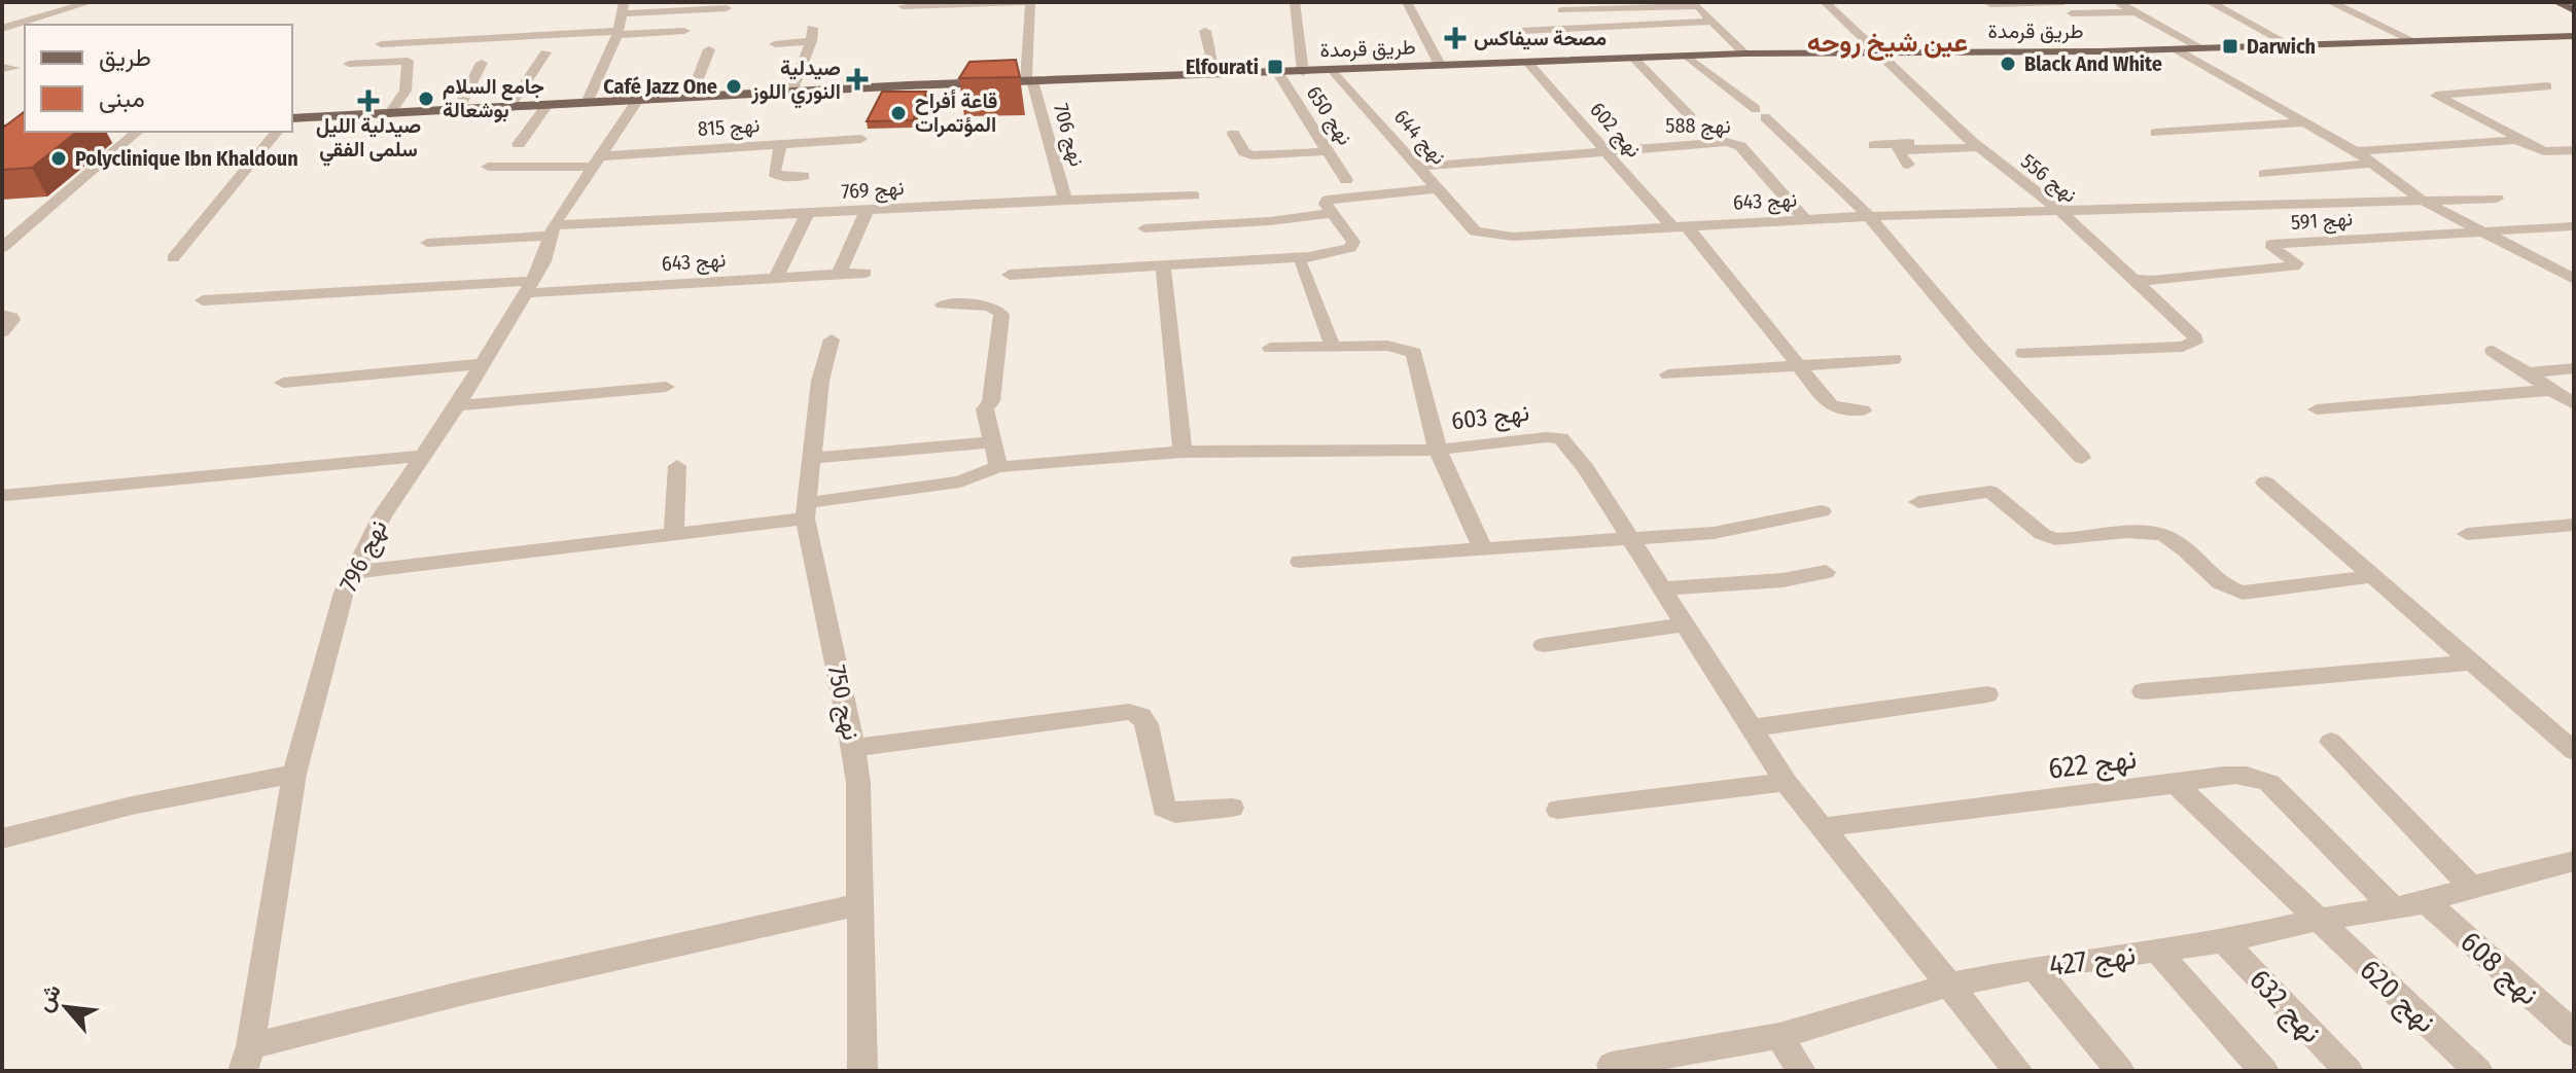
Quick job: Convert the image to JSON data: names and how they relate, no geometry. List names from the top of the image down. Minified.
{"streets":{"main road":["طريق قرمدة"],"street":["نهج 650","نهج 588","نهج 815","نهج 602","نهج 706","نهج 644","نهج 556","نهج 769","نهج 643","نهج 591","نهج 603","نهج 796","نهج 750","نهج 622","نهج 427","نهج 608","نهج 620","نهج 632"]},"crossings":[["طريق قرمدة","نهج 650"],["طريق قرمدة","نهج 602"],["طريق قرمدة","نهج 706"],["طريق قرمدة","نهج 644"],["طريق قرمدة","نهج 556"],["طريق قرمدة","نهج 796"],["نهج 588","نهج 602"],["نهج 588","نهج 644"],["نهج 588","نهج 643"],["نهج 815","نهج 796"],["نهج 602","نهج 643"],["نهج 706","نهج 769"],["نهج 644","نهج 643"],["نهج 556","نهج 643"],["نهج 556","نهج 591"],["نهج 769","نهج 796"],["نهج 643","نهج 796"],["نهج 603","نهج 796"],["نهج 603","نهج 750"],["نهج 603","نهج 622"],["نهج 603","نهج 427"],["نهج 622","نهج 427"],["نهج 427","نهج 608"],["نهج 427","نهج 620"],["نهج 427","نهج 632"]],"districts":["عين شيخ روحه"],"places":{"health":["مصحة سيفاكس","صيدلية النوري اللوز","صيدلية الليل سلمى الفقي"],"transit":["Darwich","Elfourati"],"other":["Black And White","Café Jazz One","جامع السلام بوشعالة","قاعة أفراح المؤتمرات","Polyclinique Ibn Khaldoun"]},"legend":["طريق","مبنى"],"north":"top left"}
